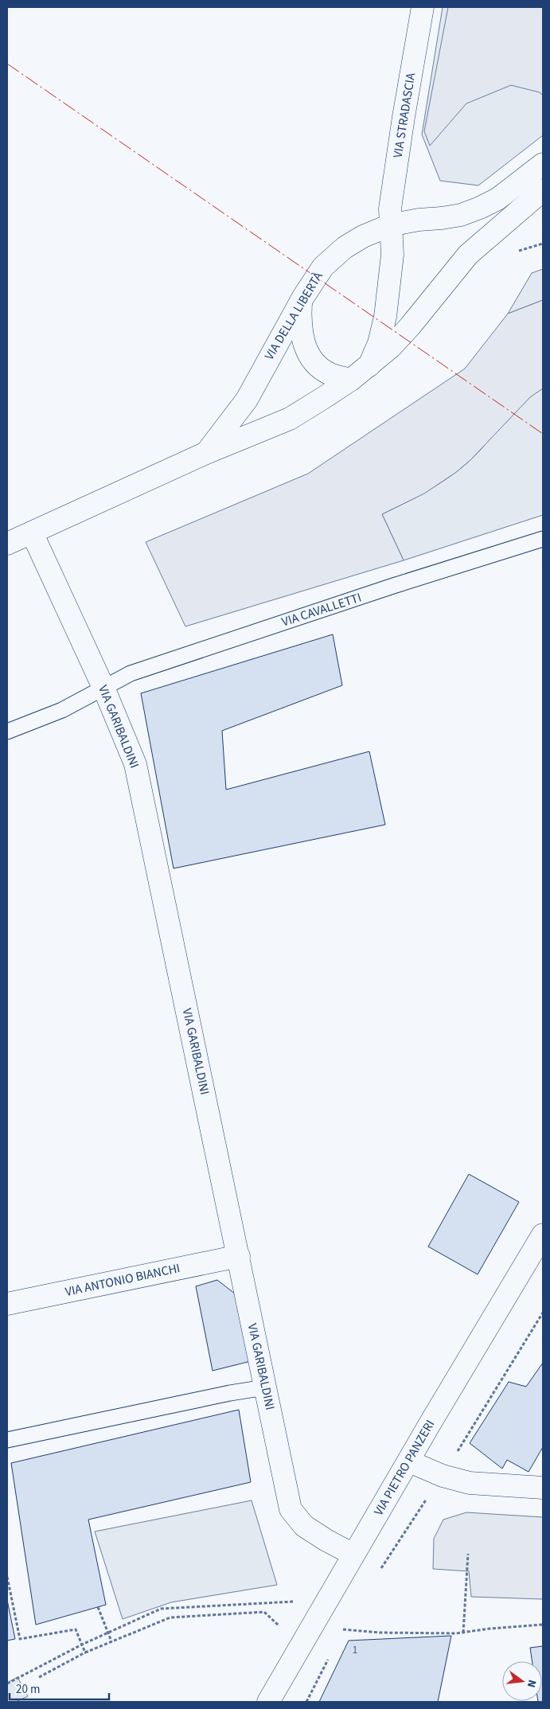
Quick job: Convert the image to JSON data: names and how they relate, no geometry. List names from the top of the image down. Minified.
{"streets":{"street":["VIA STRADASCIA","VIA DELLA LIBERTÀ","VIA GARIBALDINI","VIA ANTONIO BIANCHI","VIA PIETRO PANZERI"],"lane":["VIA CAVALLETTI"]},"crossings":[["VIA STRADASCIA","VIA DELLA LIBERTÀ"],["VIA DELLA LIBERTÀ","VIA GARIBALDINI"],["VIA CAVALLETTI","VIA GARIBALDINI"],["VIA GARIBALDINI","VIA ANTONIO BIANCHI"],["VIA GARIBALDINI","VIA PIETRO PANZERI"]],"house_numbers":["1"],"scale_bar":"20 m","north":"right"}
